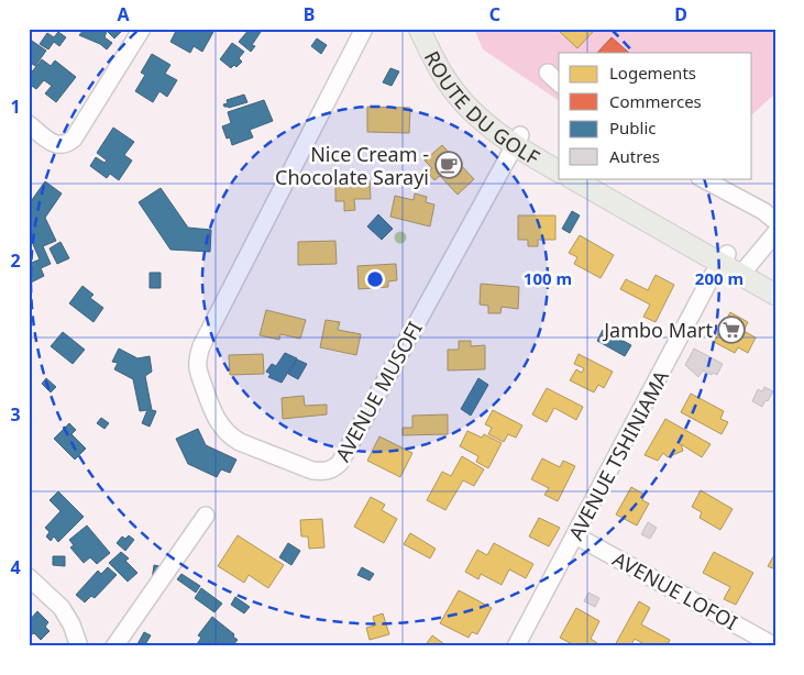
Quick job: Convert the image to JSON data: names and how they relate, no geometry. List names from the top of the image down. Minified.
{"streets":{"main road":["ROUTE DU GOLF"],"street":["AVENUE MUSOFI","AVENUE TSHINIAMA","AVENUE LOFOI"]},"crossings":[["ROUTE DU GOLF","AVENUE MUSOFI"],["AVENUE TSHINIAMA","AVENUE LOFOI"]],"places":{"cafe":["Nice Cream - Chocolate Sarayi"],"supermarket":["Jambo Mart"]},"legend":["Logements","Commerces","Public","Autres"],"grid":{"columns":["A","B","C","D"],"rows":["1","2","3","4"]},"rings":["100 m","200 m"]}
